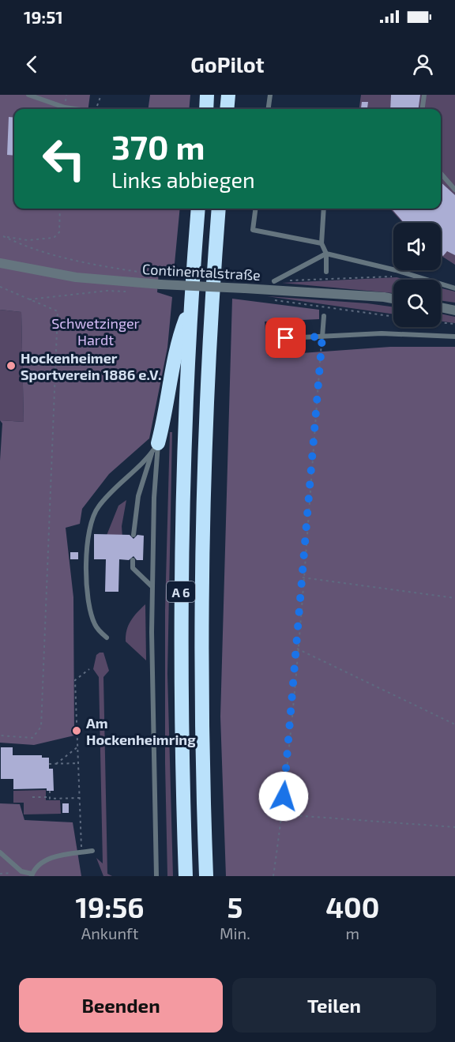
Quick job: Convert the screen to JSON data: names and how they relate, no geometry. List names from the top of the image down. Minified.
{"streets":{"highway":["A 6"],"street":["Continentalstraße"]},"parks":["Schwetzinger Hardt"],"places":["Hockenheimer Sportverein 1886 e.V.","Am Hockenheimring"],"page":{"status":"19:51","header":"GoPilot","turn":["370 m","Links abbiegen"],"eta":["19:56","Ankunft","5","Min.","400","m"],"buttons":["Beenden","Teilen"]}}
